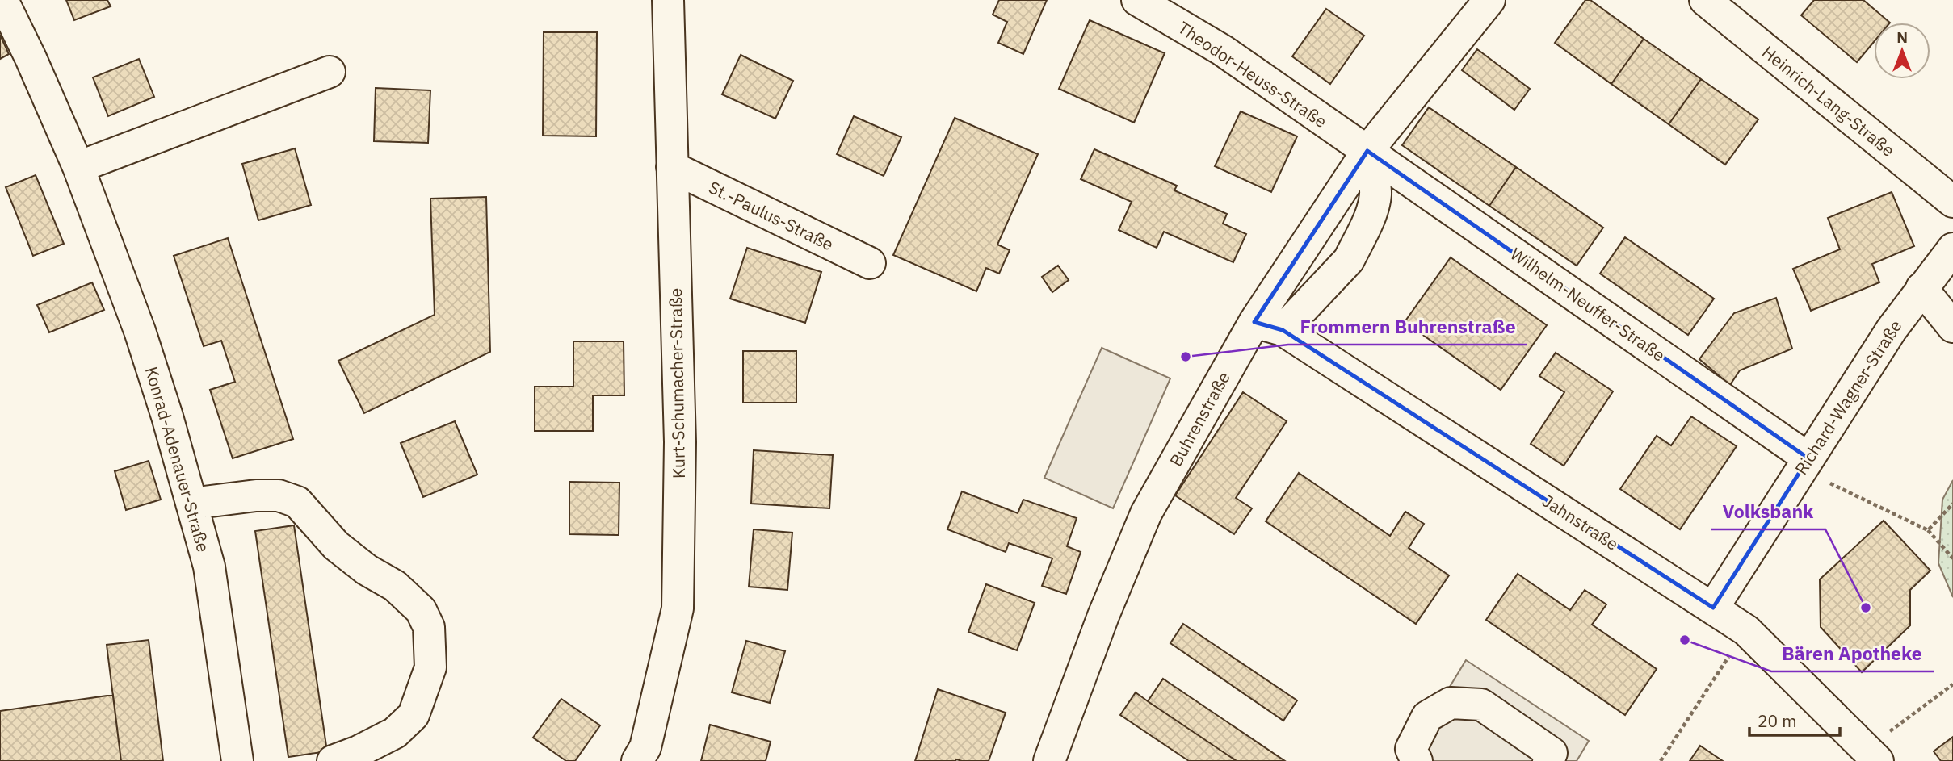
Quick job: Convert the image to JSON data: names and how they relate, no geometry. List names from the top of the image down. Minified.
{"streets":{"street":["Theodor-Heuss-Straße","Heinrich-Lang-Straße","St.-Paulus-Straße","Wilhelm-Neuffer-Straße","Kurt-Schumacher-Straße","Richard-Wagner-Straße","Buhrenstraße","Konrad-Adenauer-Straße","Jahnstraße"]},"crossings":[["Theodor-Heuss-Straße","Wilhelm-Neuffer-Straße"],["Theodor-Heuss-Straße","Buhrenstraße"],["St.-Paulus-Straße","Kurt-Schumacher-Straße"],["Wilhelm-Neuffer-Straße","Richard-Wagner-Straße"],["Wilhelm-Neuffer-Straße","Buhrenstraße"],["Richard-Wagner-Straße","Jahnstraße"],["Buhrenstraße","Jahnstraße"]],"places":["Frommern Buhrenstraße","Volksbank","Bären Apotheke"],"scale_bar":"20 m","north":"top"}
